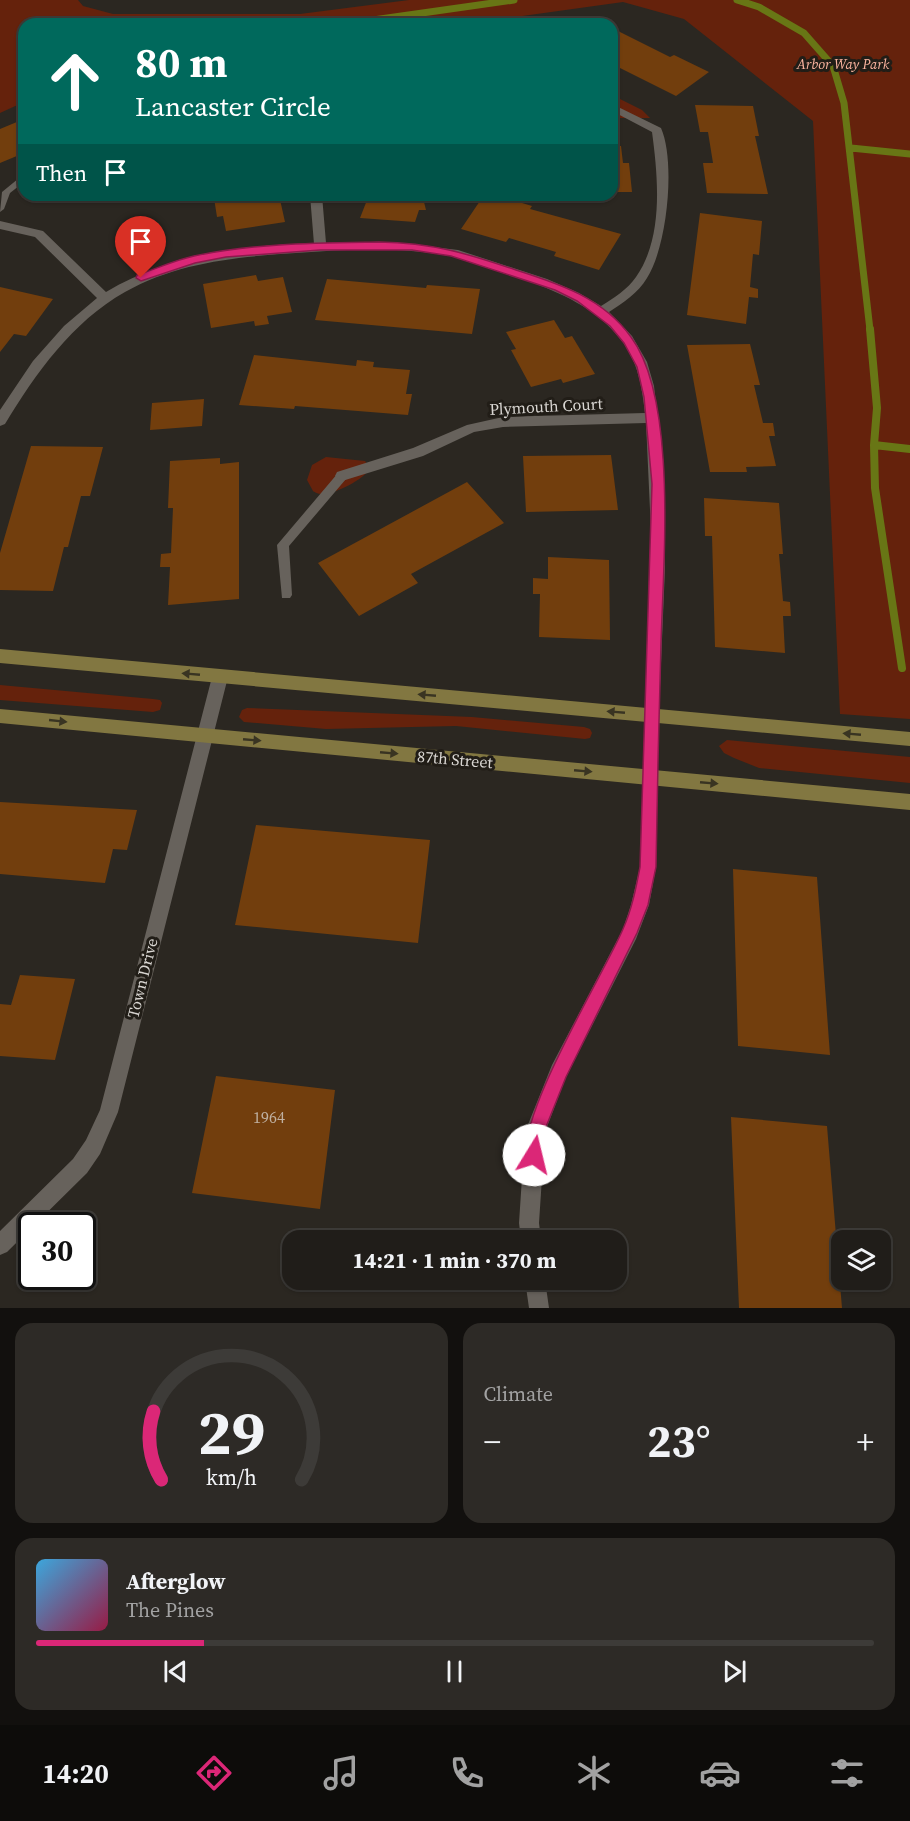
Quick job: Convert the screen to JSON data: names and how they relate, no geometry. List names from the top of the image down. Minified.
{"streets":{"street":["Plymouth Court","87th Street","Town Drive"]},"crossings":[["87th Street","Town Drive"]],"parks":["Arbor Way Park"],"house_numbers":["1964"],"page":{"turn":["80 m","Lancaster Circle"],"then":"Then","limit":"30","trip":"14:21 · 1 min · 370 m","tile":"Climate","heat":["−","23°","+"],"song":["Afterglow","The Pines"],"tabs":"14:20","gauge":["29","km/h"]}}
